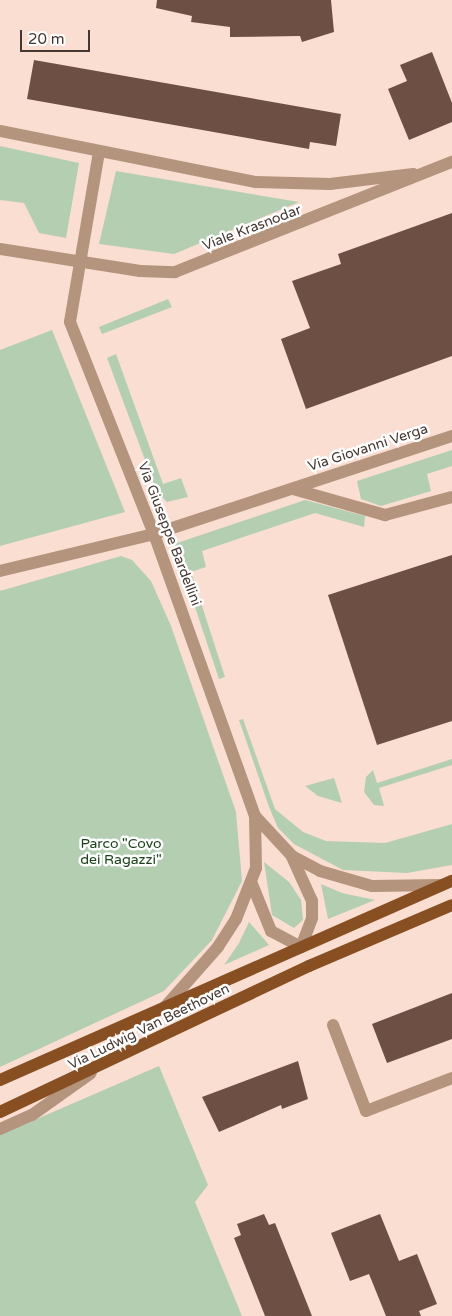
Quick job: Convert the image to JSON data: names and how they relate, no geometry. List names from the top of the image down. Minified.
{"streets":{"main road":["Via Ludwig Van Beethoven"],"street":["Viale Krasnodar","Via Giovanni Verga","Via Giuseppe Bardellini"]},"crossings":[["Viale Krasnodar","Via Giuseppe Bardellini"],["Via Giovanni Verga","Via Giuseppe Bardellini"],["Via Giuseppe Bardellini","Via Ludwig Van Beethoven"]],"parks":["Parco \"Covo dei Ragazzi\""],"scale_bar":"20 m"}
